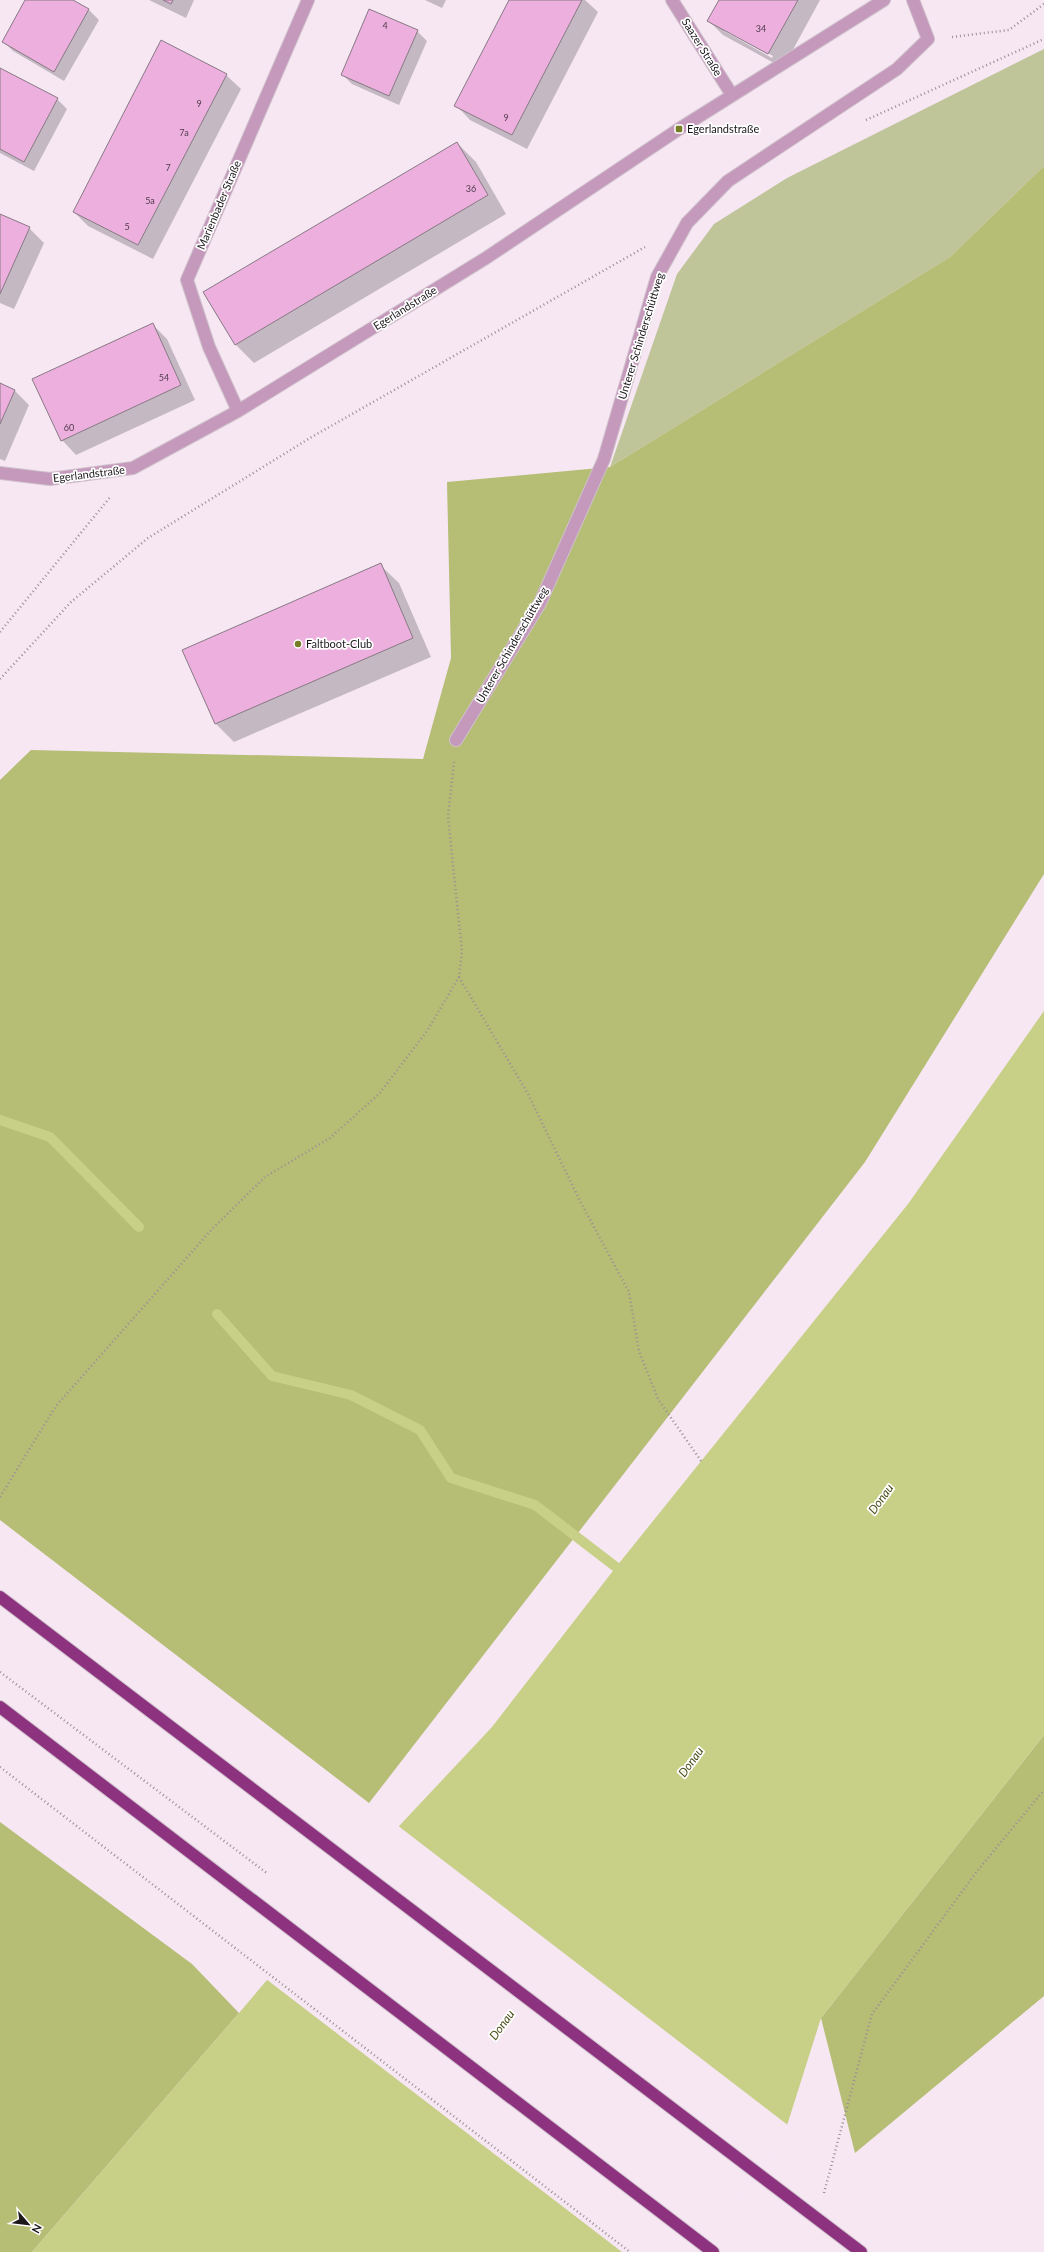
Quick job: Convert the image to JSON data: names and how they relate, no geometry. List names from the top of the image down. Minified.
{"streets":{"street":["Saazer Straße","Marienbader Straße","Egerlandstraße","Unterer Schinderschüttweg"]},"crossings":[["Saazer Straße","Egerlandstraße"],["Marienbader Straße","Egerlandstraße"]],"water":["Donau"],"places":{"transit":["Egerlandstraße"],"other":["Faltboot-Club"]},"house_numbers":["4","34","9","9","7a","7","36","5a","5","54","60"],"north":"bottom right"}
